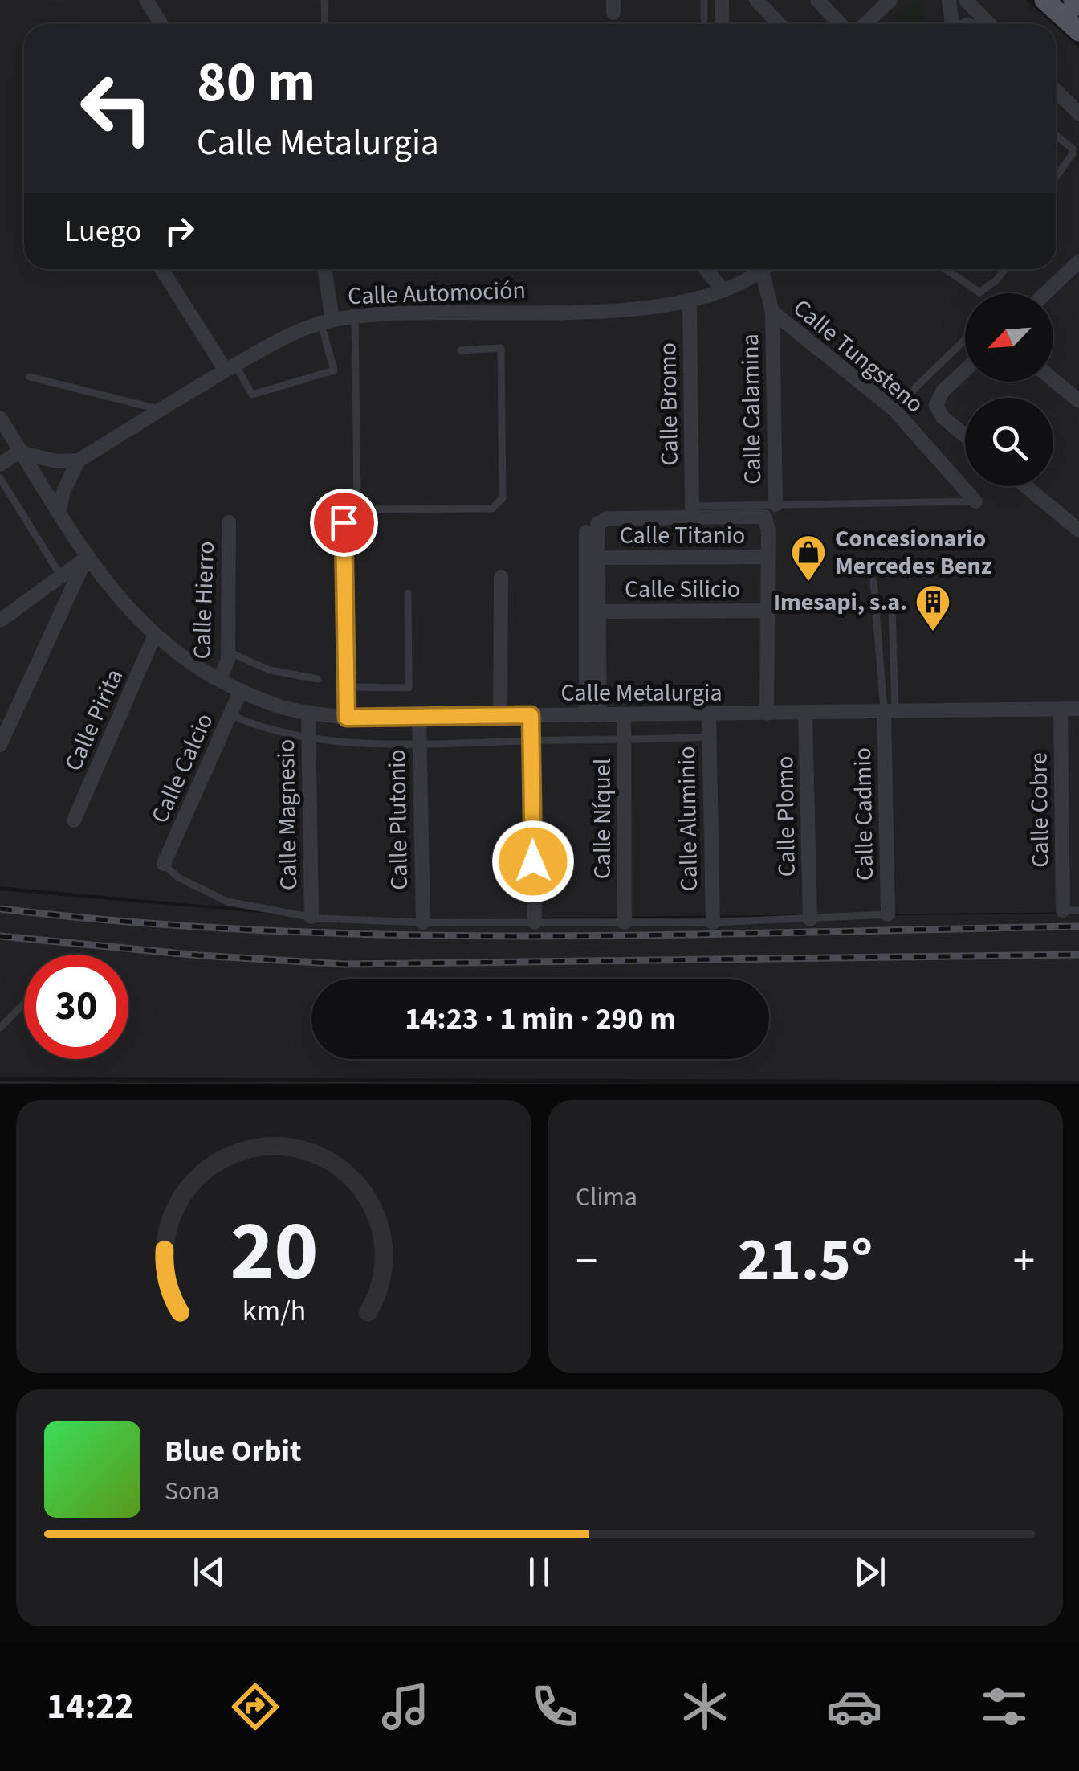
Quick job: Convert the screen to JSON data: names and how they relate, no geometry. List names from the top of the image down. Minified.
{"streets":{"street":["Calle Automoción","Calle Tungsteno","Calle Bromo","Calle Calamina","Calle Titanio","Calle Silicio","Calle Hierro","Calle Metalurgia","Calle Pirita","Calle Calcio","Calle Cobre","Calle Cadmio","Calle Magnesio","Calle Plomo","Calle Níquel","Calle Aluminio","Calle Plutonio"]},"crossings":[["Calle Automoción","Calle Bromo"],["Calle Tungsteno","Calle Calamina"],["Calle Hierro","Calle Metalurgia"],["Calle Metalurgia","Calle Pirita"],["Calle Metalurgia","Calle Calcio"],["Calle Metalurgia","Calle Cobre"],["Calle Metalurgia","Calle Cadmio"],["Calle Metalurgia","Calle Magnesio"],["Calle Metalurgia","Calle Plomo"],["Calle Metalurgia","Calle Níquel"],["Calle Metalurgia","Calle Aluminio"],["Calle Metalurgia","Calle Plutonio"]],"places":{"shop":["Concesionario Mercedes Benz"],"building":["Imesapi, s.a."]},"north":"bottom left","page":{"turn":["80 m","Calle Metalurgia"],"then":"Luego","limit":"30","trip":"14:23 · 1 min · 290 m","tile":"Clima","heat":["−","21.5°","+"],"song":["Blue Orbit","Sona"],"tabs":"14:22","gauge":["20","km/h"]}}
